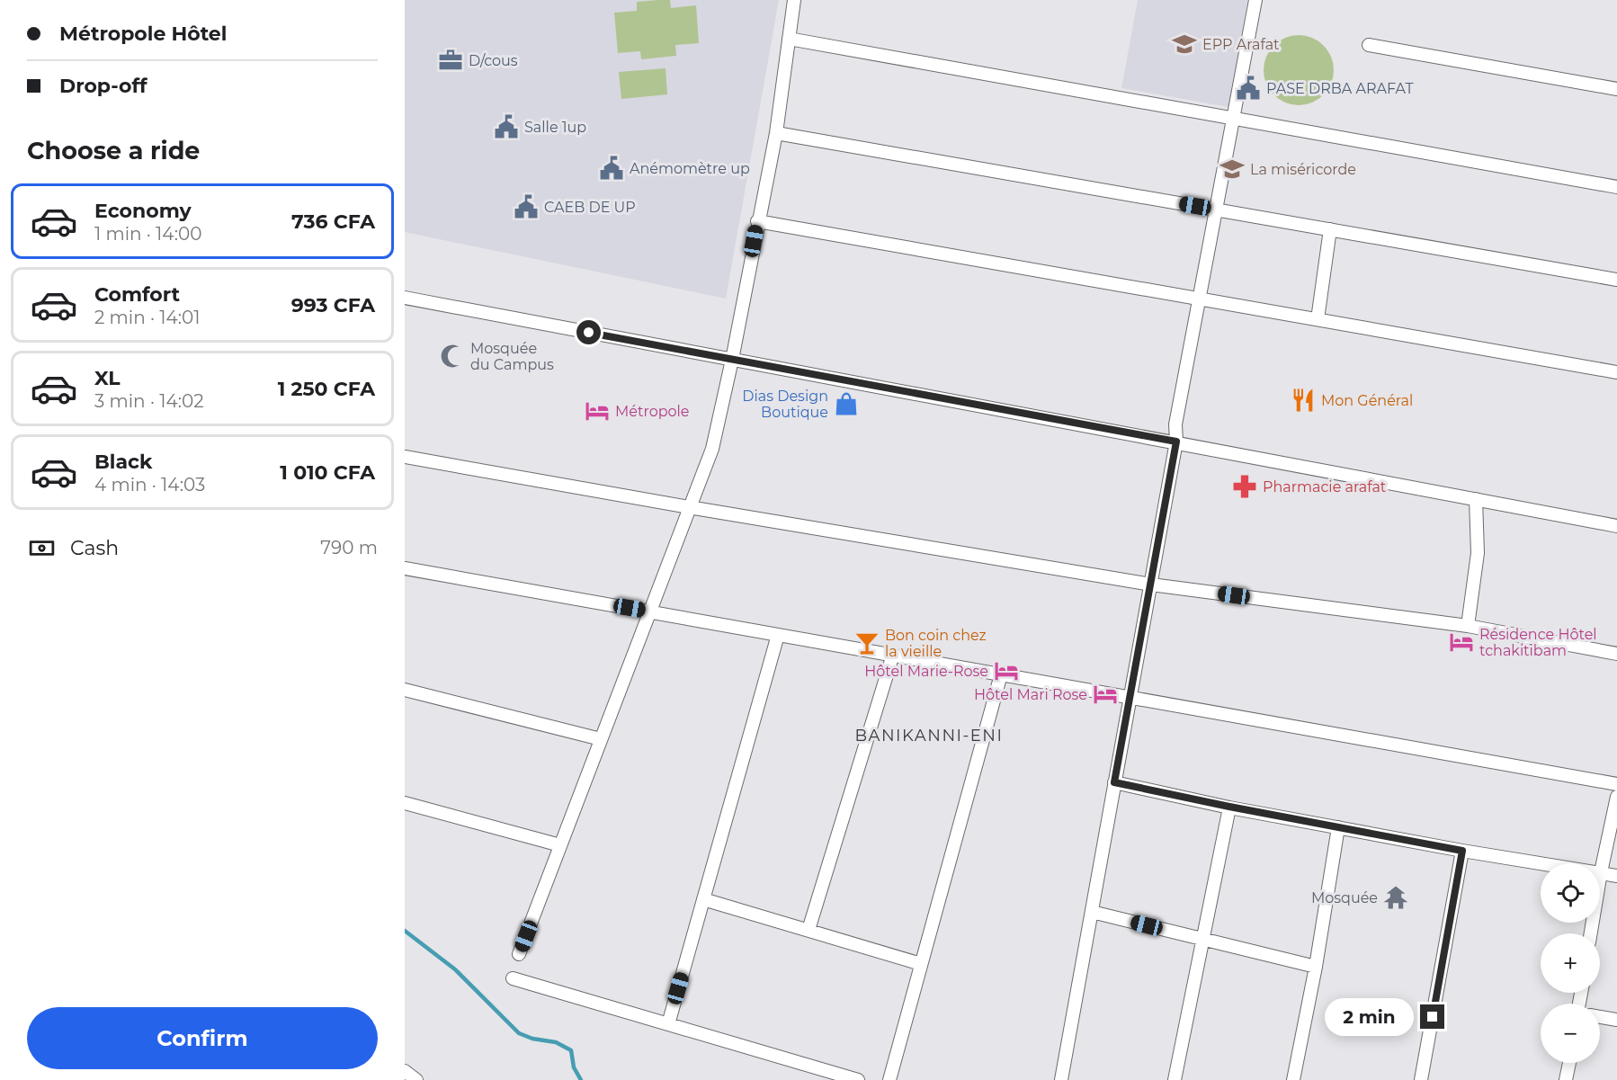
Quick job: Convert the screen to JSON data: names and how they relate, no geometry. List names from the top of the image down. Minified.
{"districts":["BANIKANNI-ENI"],"places":{"school or university":["EPP Arafat","La miséricorde"],"office":["D/cous"],"public building":["PASE DRBA ARAFAT","Salle 1up","Anémomètre up","CAEB DE UP"],"mosque":["Mosquée du Campus"],"restaurant":["Mon Général"],"shop":["Dias Design Boutique"],"hotel":["Métropole","Résidence Hôtel tchakitibam","Hôtel Marie-Rose","Hôtel Mari Rose"],"pharmacy":["Pharmacie arafat"],"bar":["Bon coin chez la vieille"],"temple":["Mosquée"]},"page":{"banner":["Métropole Hôtel","Drop-off"],"heading":"Choose a ride","list":[{"name":"Economy","note":"1 min · 14:00","value":"736 CFA"},{"name":"Comfort","note":"2 min · 14:01","value":"993 CFA"},{"name":"XL","note":"3 min · 14:02","value":"1 250 CFA"},{"name":"Black","note":"4 min · 14:03","value":"1 010 CFA"}],"pay":["Cash","790 m"],"map_buttons":["+","−"],"buttons":"Confirm","bubble":"2 min"}}
